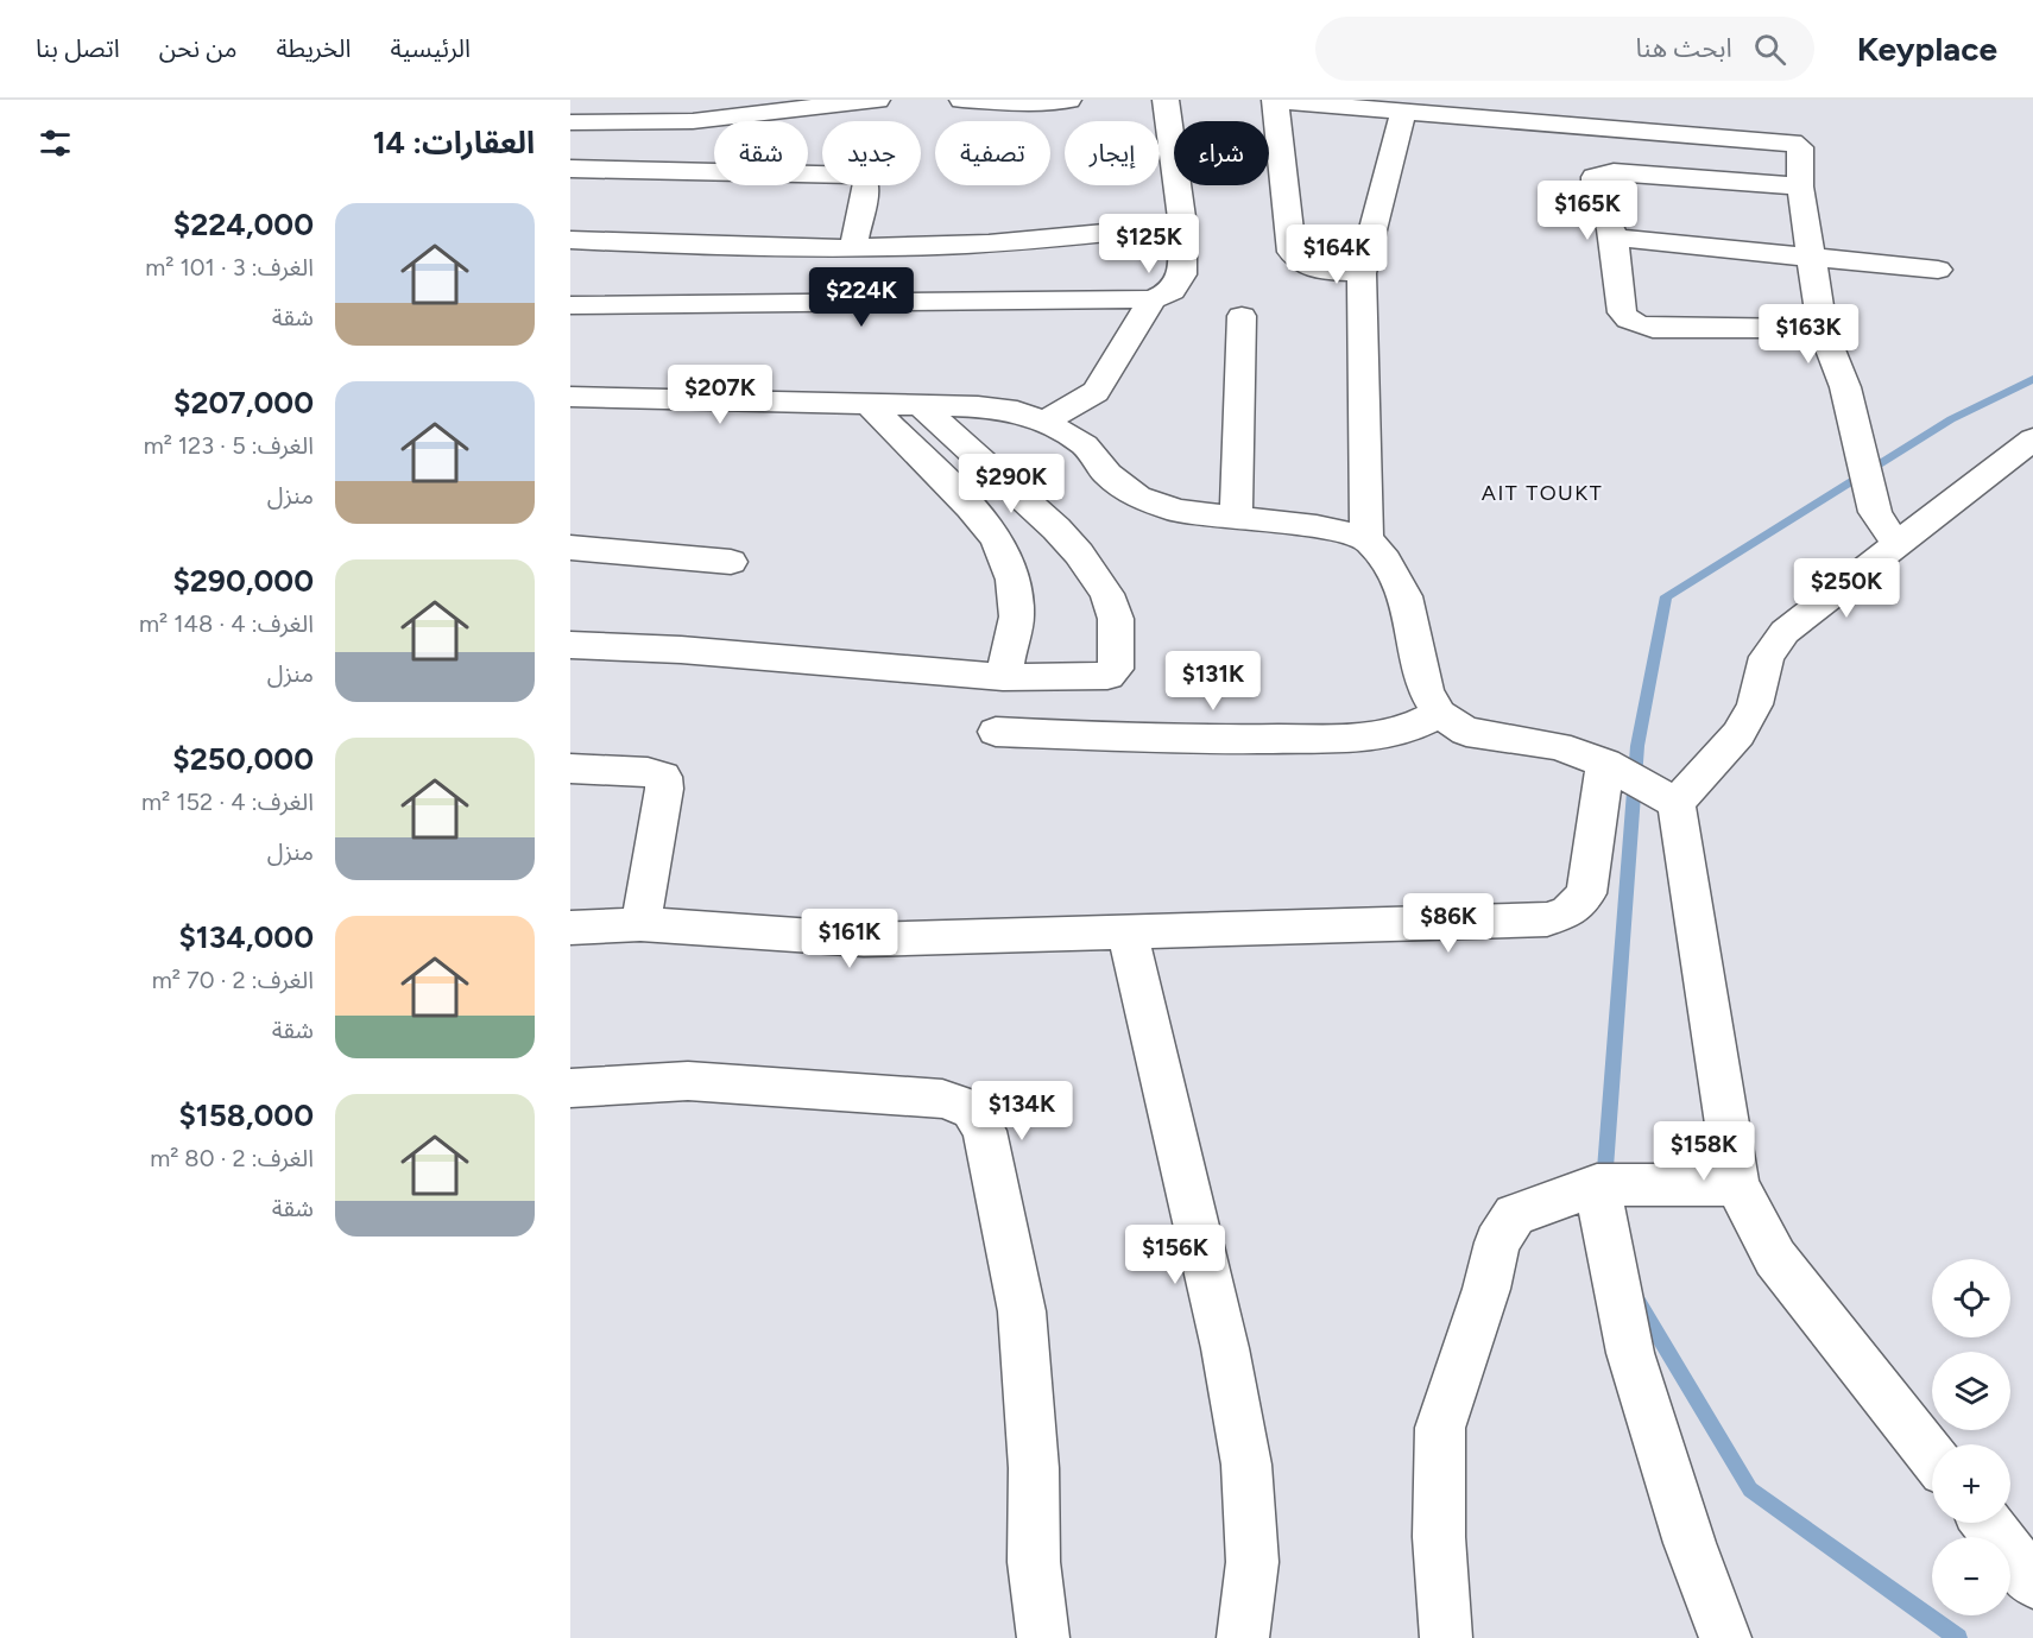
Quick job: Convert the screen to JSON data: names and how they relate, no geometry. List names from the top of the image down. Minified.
{"districts":["AIT TOUKT"],"page":{"header":"Keyplace","search":"ابحث هنا","nav":["الرئيسية","الخريطة","من نحن","اتصل بنا"],"heading":"العقارات: 14","chip":["شراء","إيجار","تصفية","جديد","شقة"],"price":["$165K","$125K","$164K","$224K","$163K","$207K","$290K","$250K","$131K","$86K","$161K","$134K","$158K","$156K"],"list":[{"name":"$224,000","note":"الغرف: 3 · 101 m² · شقة"},{"name":"$207,000","note":"الغرف: 5 · 123 m² · منزل"},{"name":"$290,000","note":"الغرف: 4 · 148 m² · منزل"},{"name":"$250,000","note":"الغرف: 4 · 152 m² · منزل"},{"name":"$134,000","note":"الغرف: 2 · 70 m² · شقة"},{"name":"$158,000","note":"الغرف: 2 · 80 m² · شقة"}],"map_buttons":["+","−"]}}
